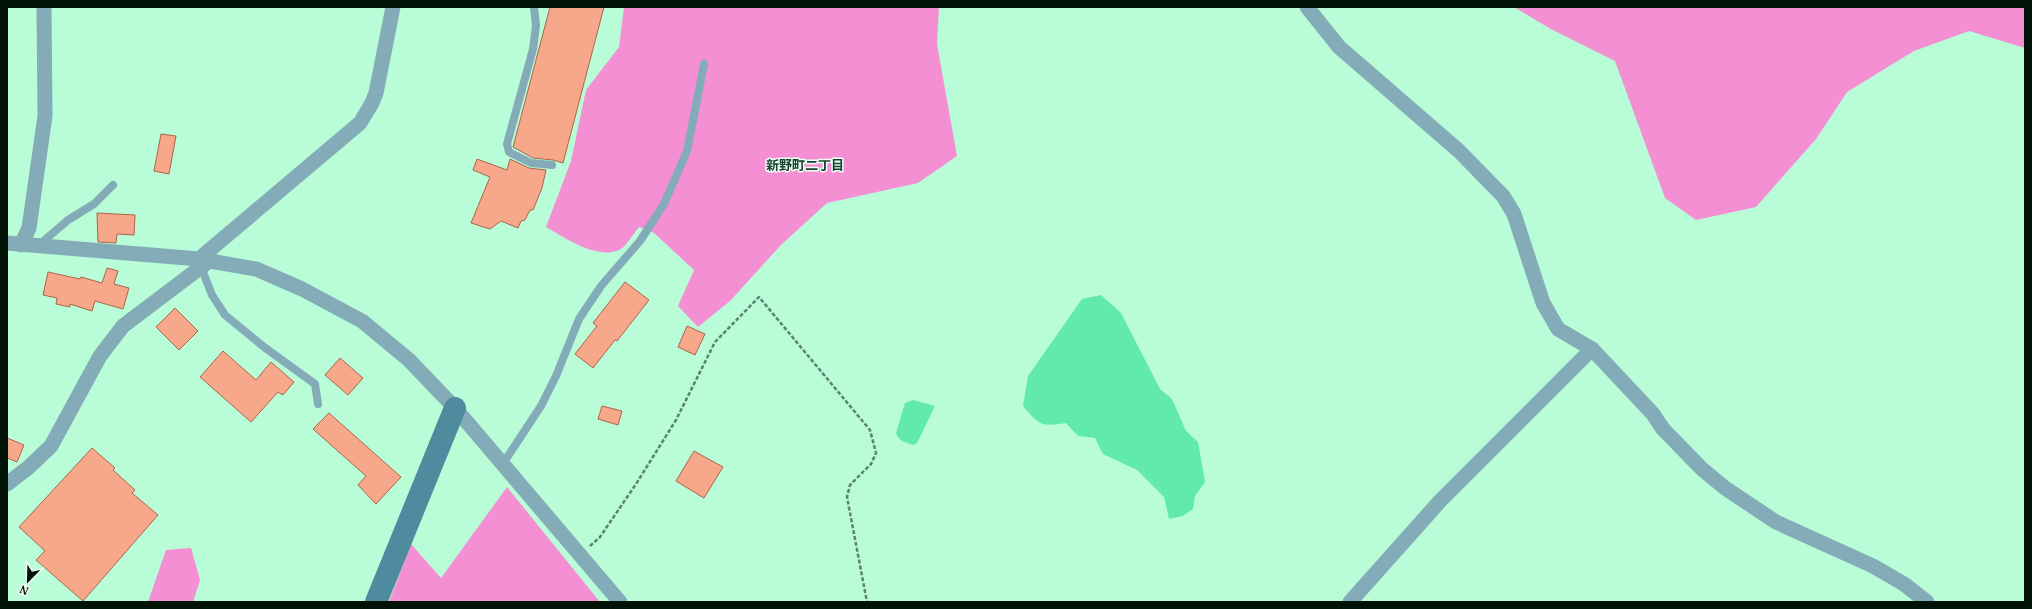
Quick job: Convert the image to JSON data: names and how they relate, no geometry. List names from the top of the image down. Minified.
{"districts":["新野町二丁目"],"north":"bottom left"}
